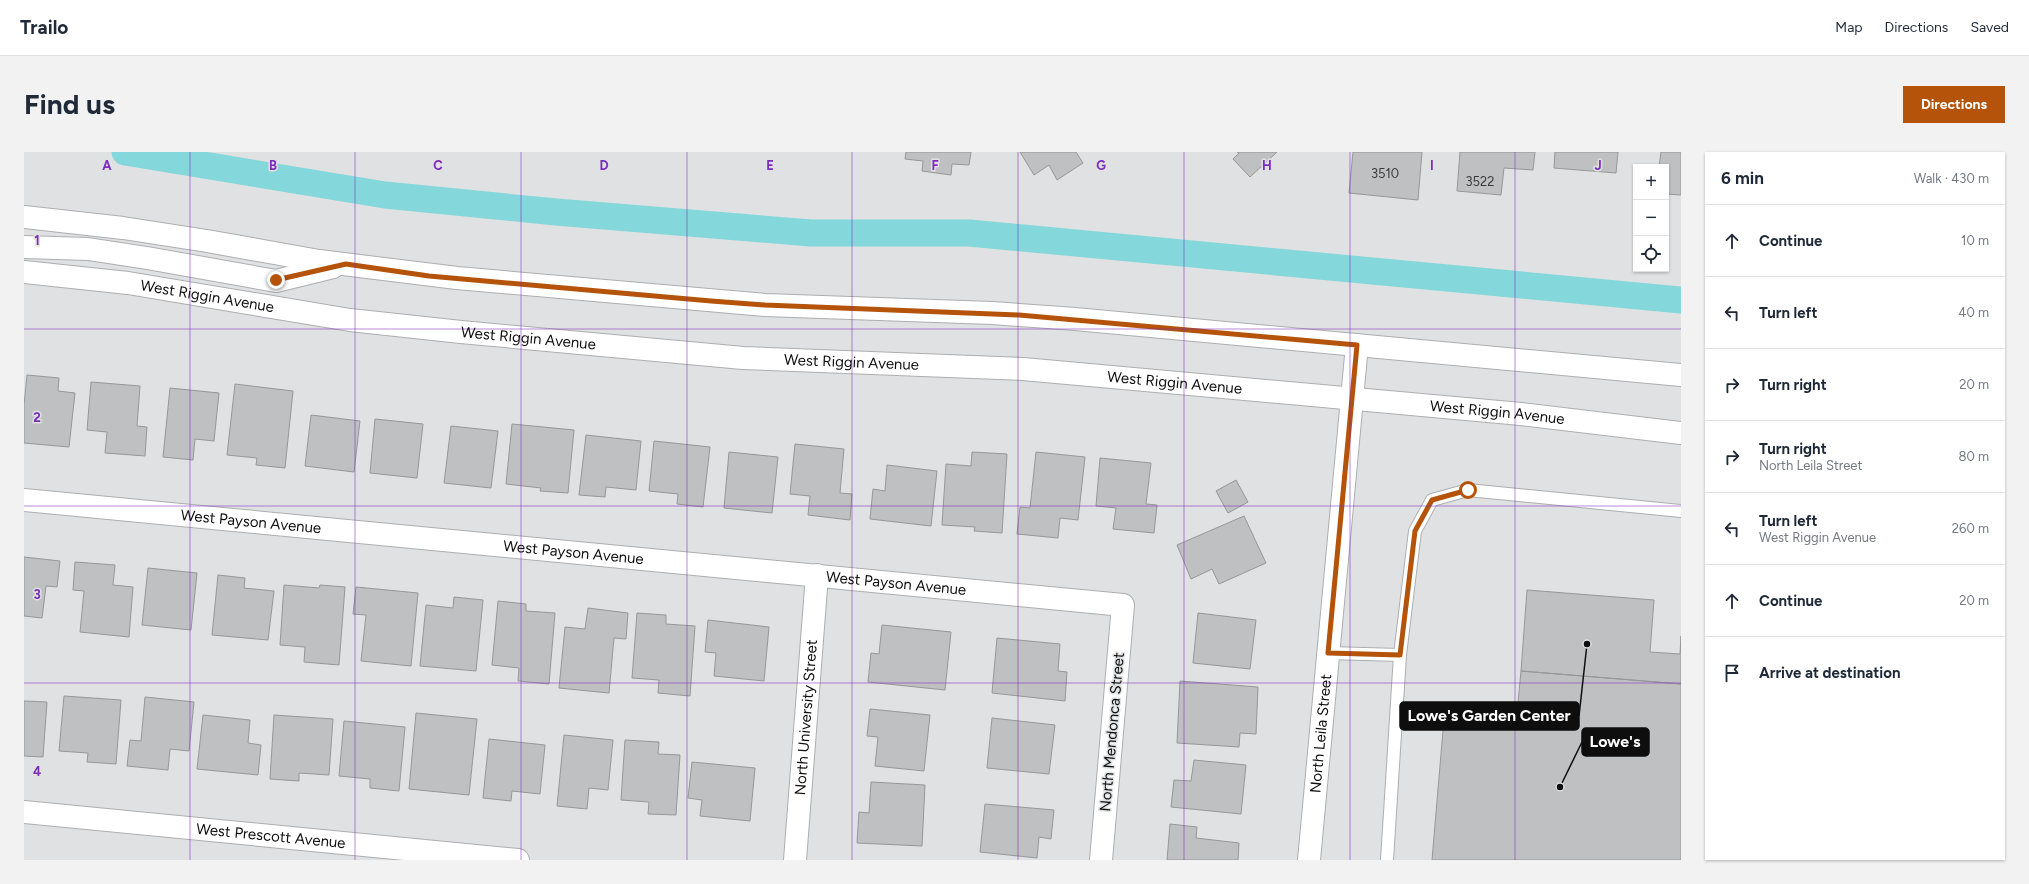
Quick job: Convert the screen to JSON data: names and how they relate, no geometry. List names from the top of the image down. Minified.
{"streets":{"main road":["West Riggin Avenue","West Payson Avenue","North University Street","North Mendonca Street","North Leila Street","West Prescott Avenue"]},"crossings":[["West Riggin Avenue","North Leila Street"],["West Payson Avenue","North University Street"],["West Payson Avenue","North Mendonca Street"]],"places":["Lowe's Garden Center","Lowe's"],"house_numbers":["3510","3522"],"page":{"header":"Trailo","nav":["Map","Directions","Saved"],"buttons":"Directions","title":"Find us","heading":["6 min","Walk · 430 m"],"map_buttons":["+","−"],"list":[["Continue","10 m"],["Turn left","40 m"],["Turn right","20 m"],["Turn right","North Leila Street","80 m"],["Turn left","West Riggin Avenue","260 m"],["Continue","20 m"],"Arrive at destination"]},"grid":{"columns":["A","B","C","D","E","F","G","H","I","J"],"rows":["1","2","3","4"]}}
